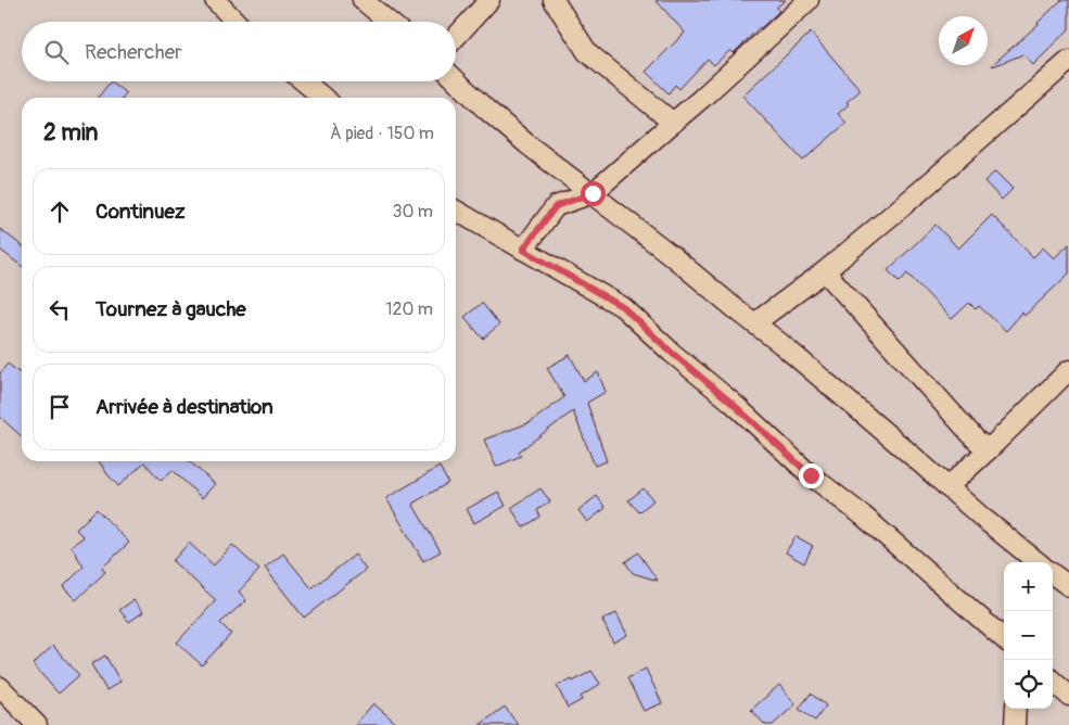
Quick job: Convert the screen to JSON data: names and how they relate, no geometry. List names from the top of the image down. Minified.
{"north":"top right","page":{"search":"Rechercher","heading":["2 min","À pied · 150 m"],"list":[["Continuez","30 m"],["Tournez à gauche","120 m"],"Arrivée à destination"],"map_buttons":["+","−"]}}
